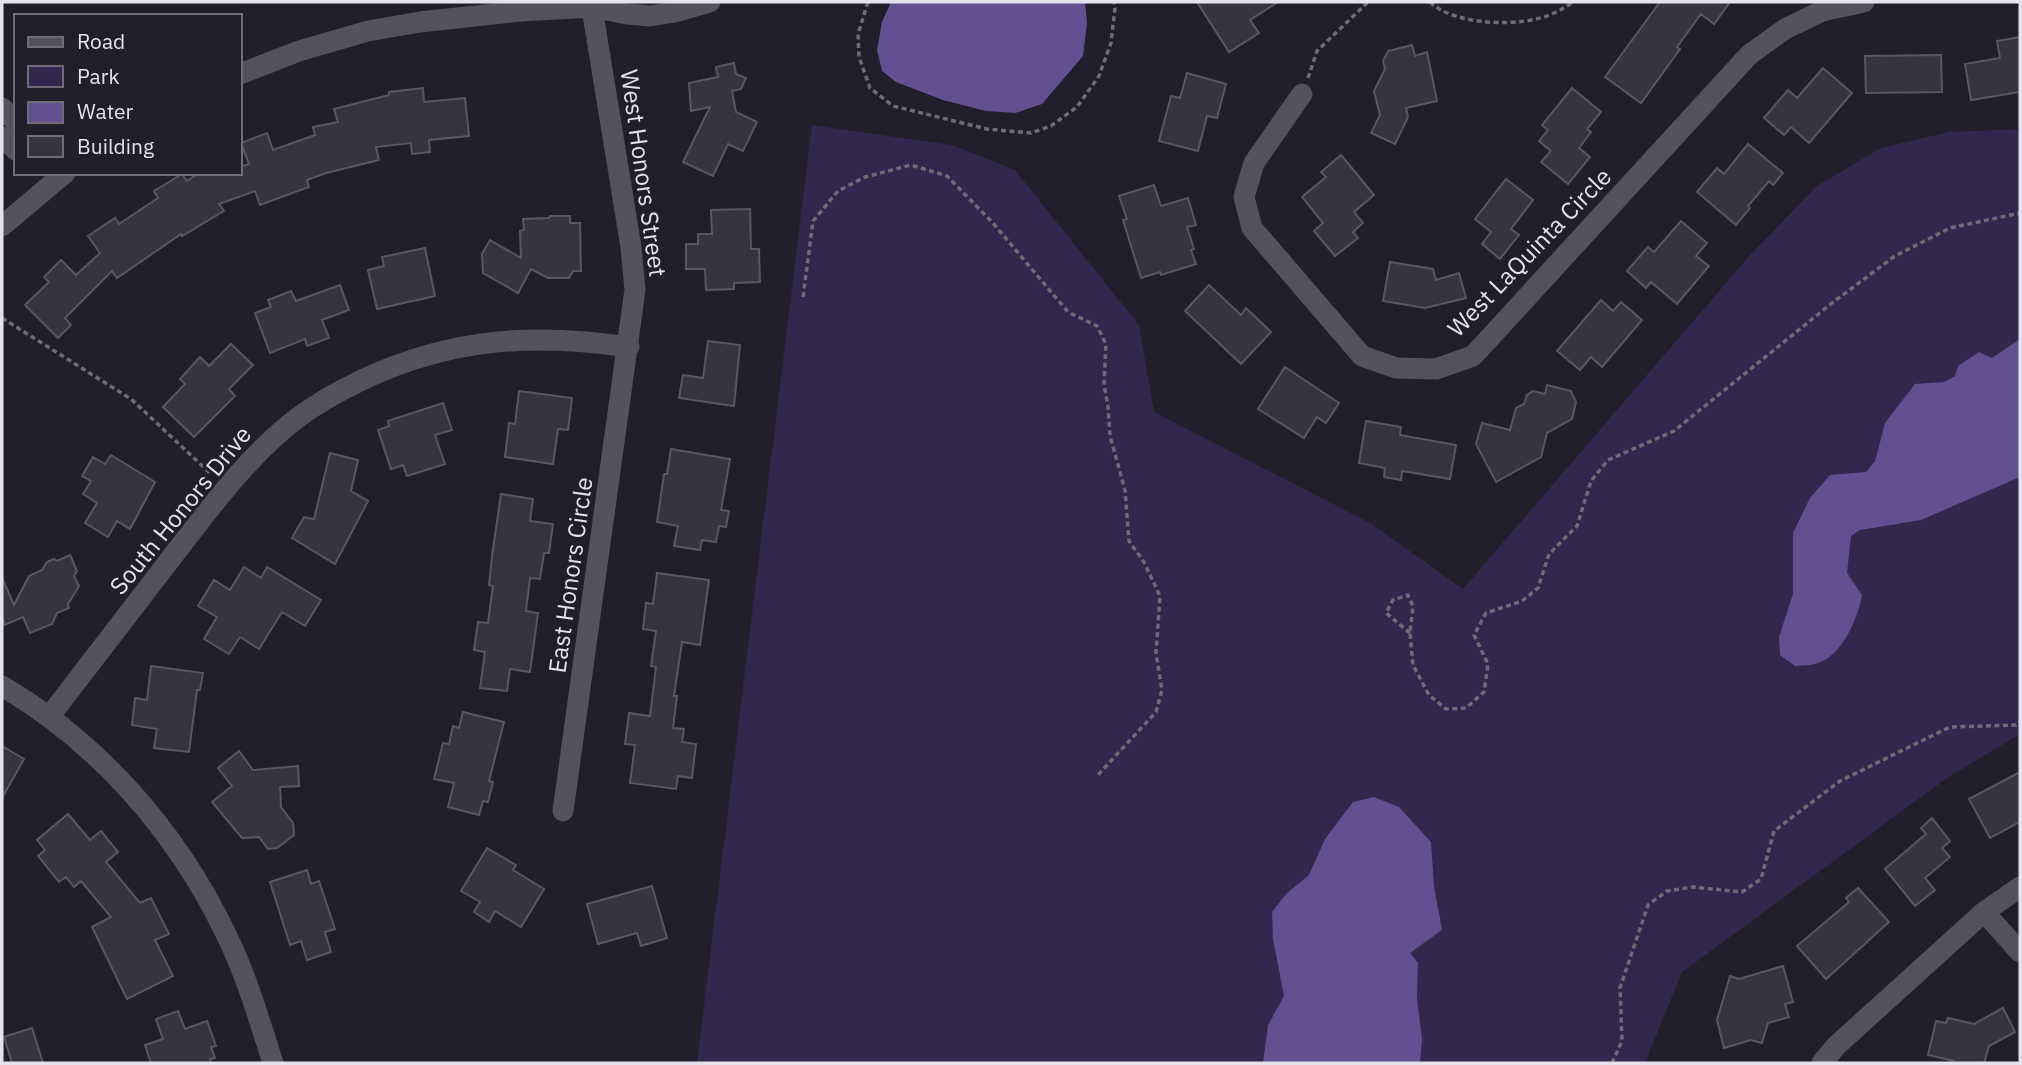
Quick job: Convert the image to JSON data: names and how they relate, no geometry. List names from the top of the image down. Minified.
{"streets":{"street":["West Honors Street","West LaQuinta Circle","South Honors Drive","East Honors Circle"]},"crossings":[["West Honors Street","South Honors Drive"],["West Honors Street","East Honors Circle"],["South Honors Drive","East Honors Circle"]],"legend":["Road","Park","Water","Building"]}
